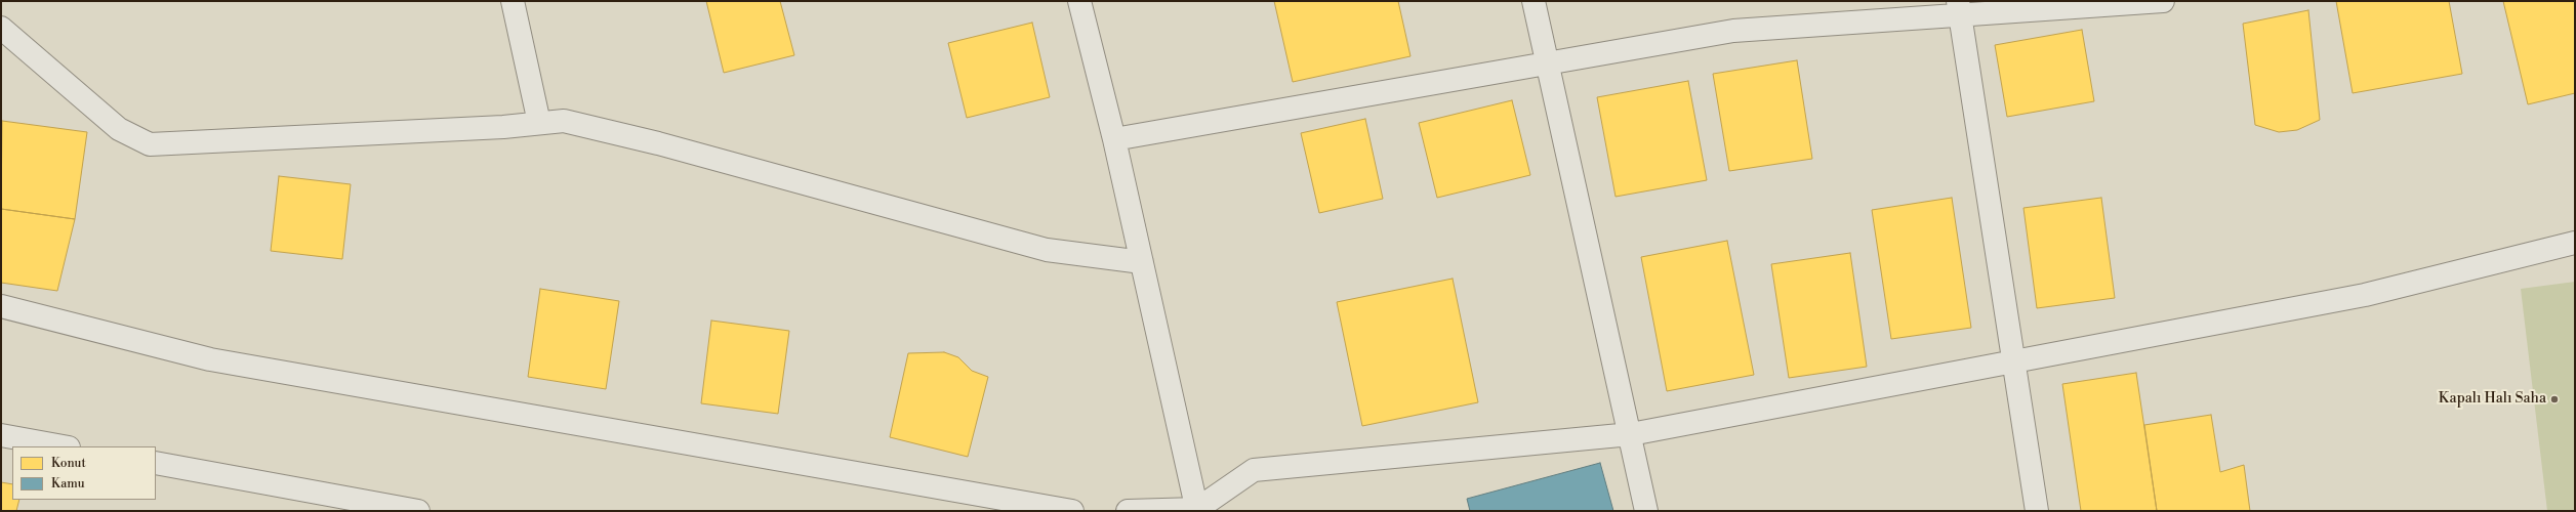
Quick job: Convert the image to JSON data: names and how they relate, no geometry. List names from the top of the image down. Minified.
{"places":["Kapalı Halı Saha"],"legend":["Konut","Kamu"]}
